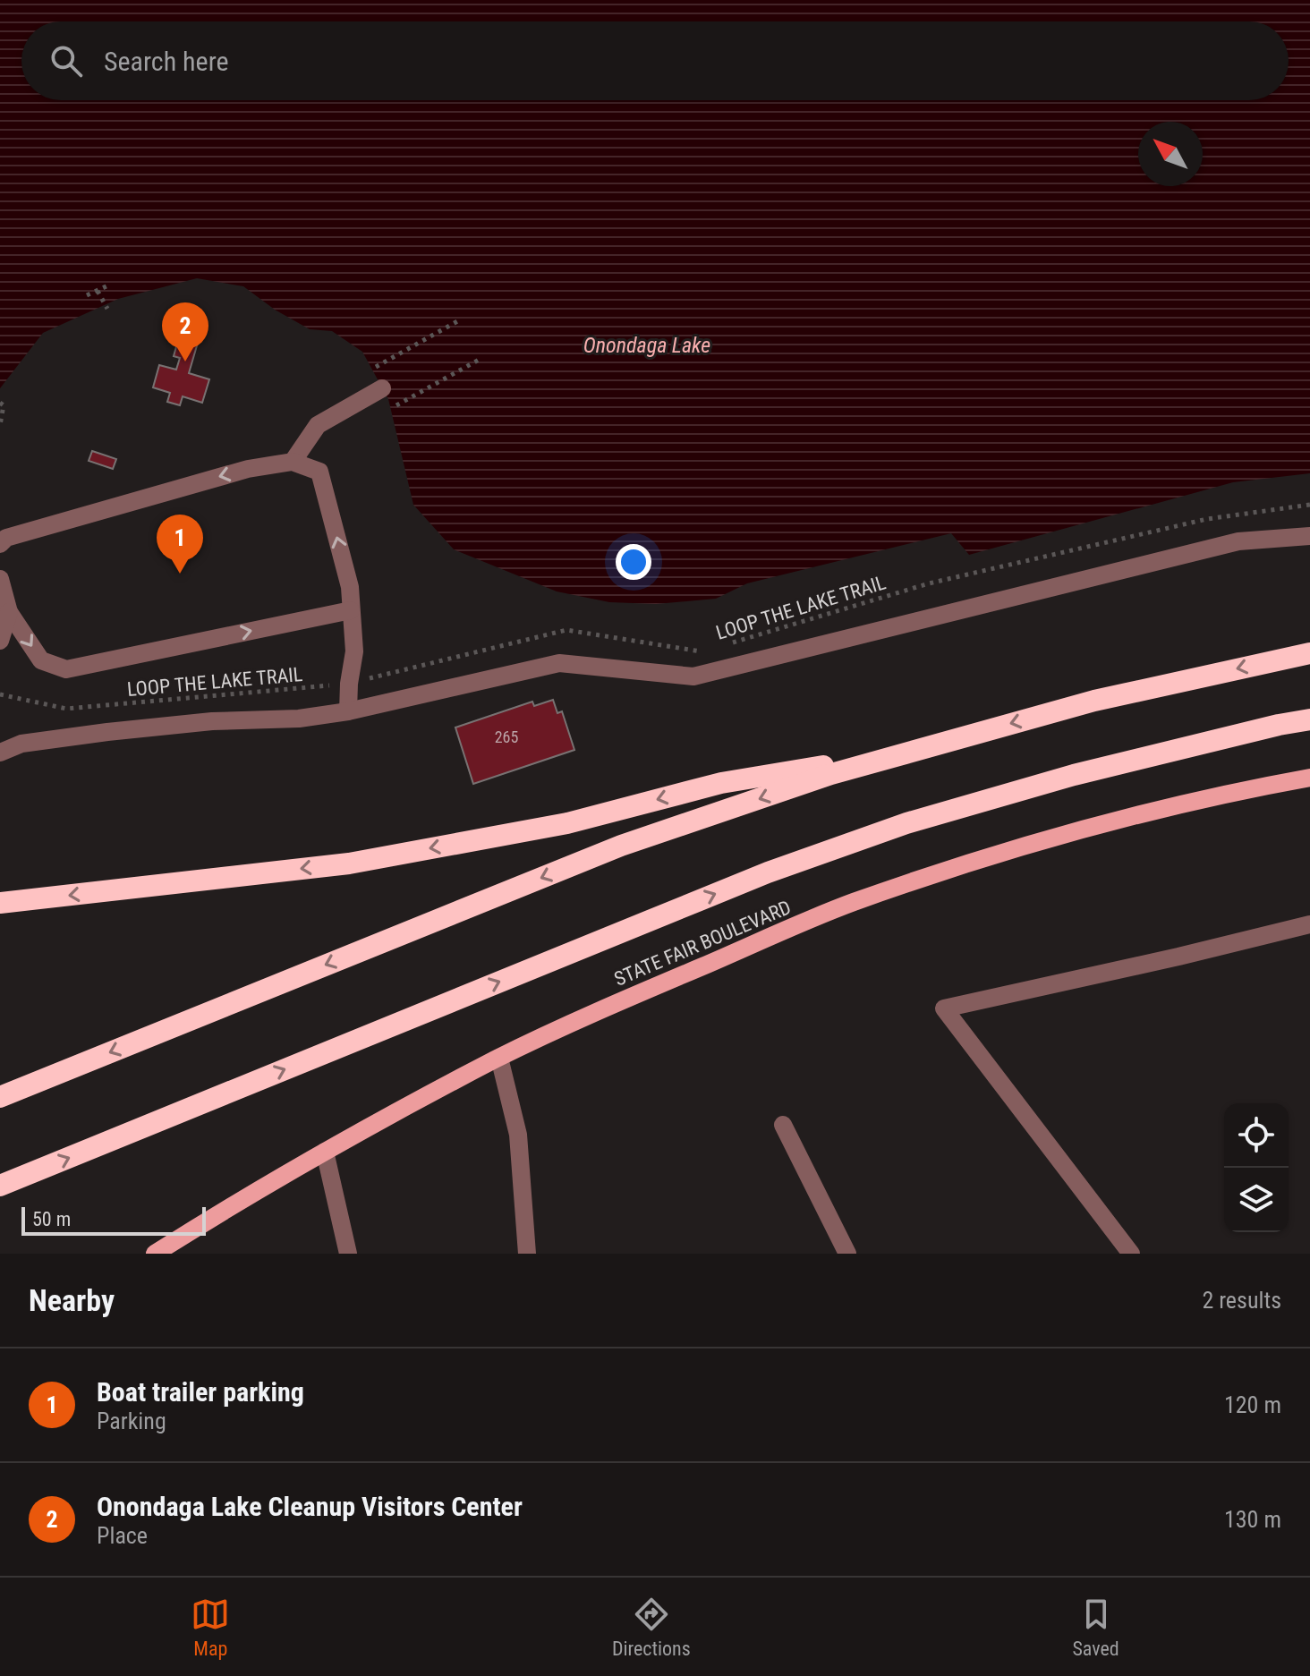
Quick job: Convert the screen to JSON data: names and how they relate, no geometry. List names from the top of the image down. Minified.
{"streets":{"main road":["STATE FAIR BOULEVARD"],"path":["LOOP THE LAKE TRAIL"]},"water":["Onondaga Lake"],"house_numbers":["265"],"scale_bar":"50 m","north":"top left","page":{"search":"Search here","pins":["2","1"],"scale":"50 m","heading":["Nearby","2 results"],"list":[{"mark":"1","name":"Boat trailer parking","note":"Parking","value":"120 m"},{"mark":"2","name":"Onondaga Lake Cleanup Visitors Center","note":"Place","value":"130 m"}],"nav":["Map","Directions","Saved"]}}
